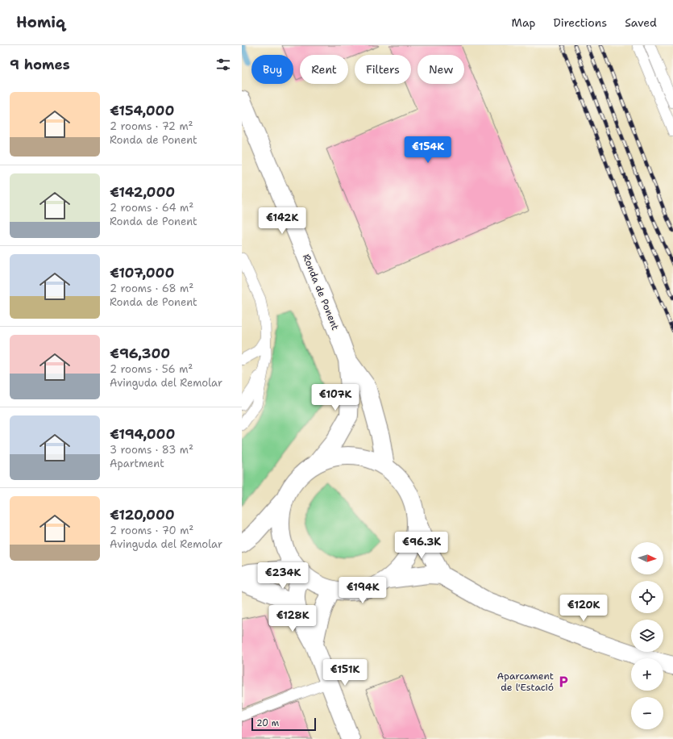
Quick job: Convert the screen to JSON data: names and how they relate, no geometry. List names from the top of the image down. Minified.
{"streets":{"street":["Ronda de Ponent"]},"places":{"parking":["Aparcament de l'Estació"]},"scale_bar":"20 m","north":"right","page":{"header":"Homiq","nav":["Map","Directions","Saved"],"heading":"9 homes","chip":["Buy","Rent","Filters","New"],"list":[{"name":"€154,000","note":"2 rooms · 72 m² · Ronda de Ponent"},{"name":"€142,000","note":"2 rooms · 64 m² · Ronda de Ponent"},{"name":"€107,000","note":"2 rooms · 68 m² · Ronda de Ponent"},{"name":"€96,300","note":"2 rooms · 56 m² · Avinguda del Remolar"},{"name":"€194,000","note":"3 rooms · 83 m² · Apartment"},{"name":"€120,000","note":"2 rooms · 70 m² · Avinguda del Remolar"}],"price":["€154K","€142K","€107K","€96.3K","€234K","€194K","€120K","€128K","€151K"],"map_buttons":["+","−"],"scale":"20 m"}}
